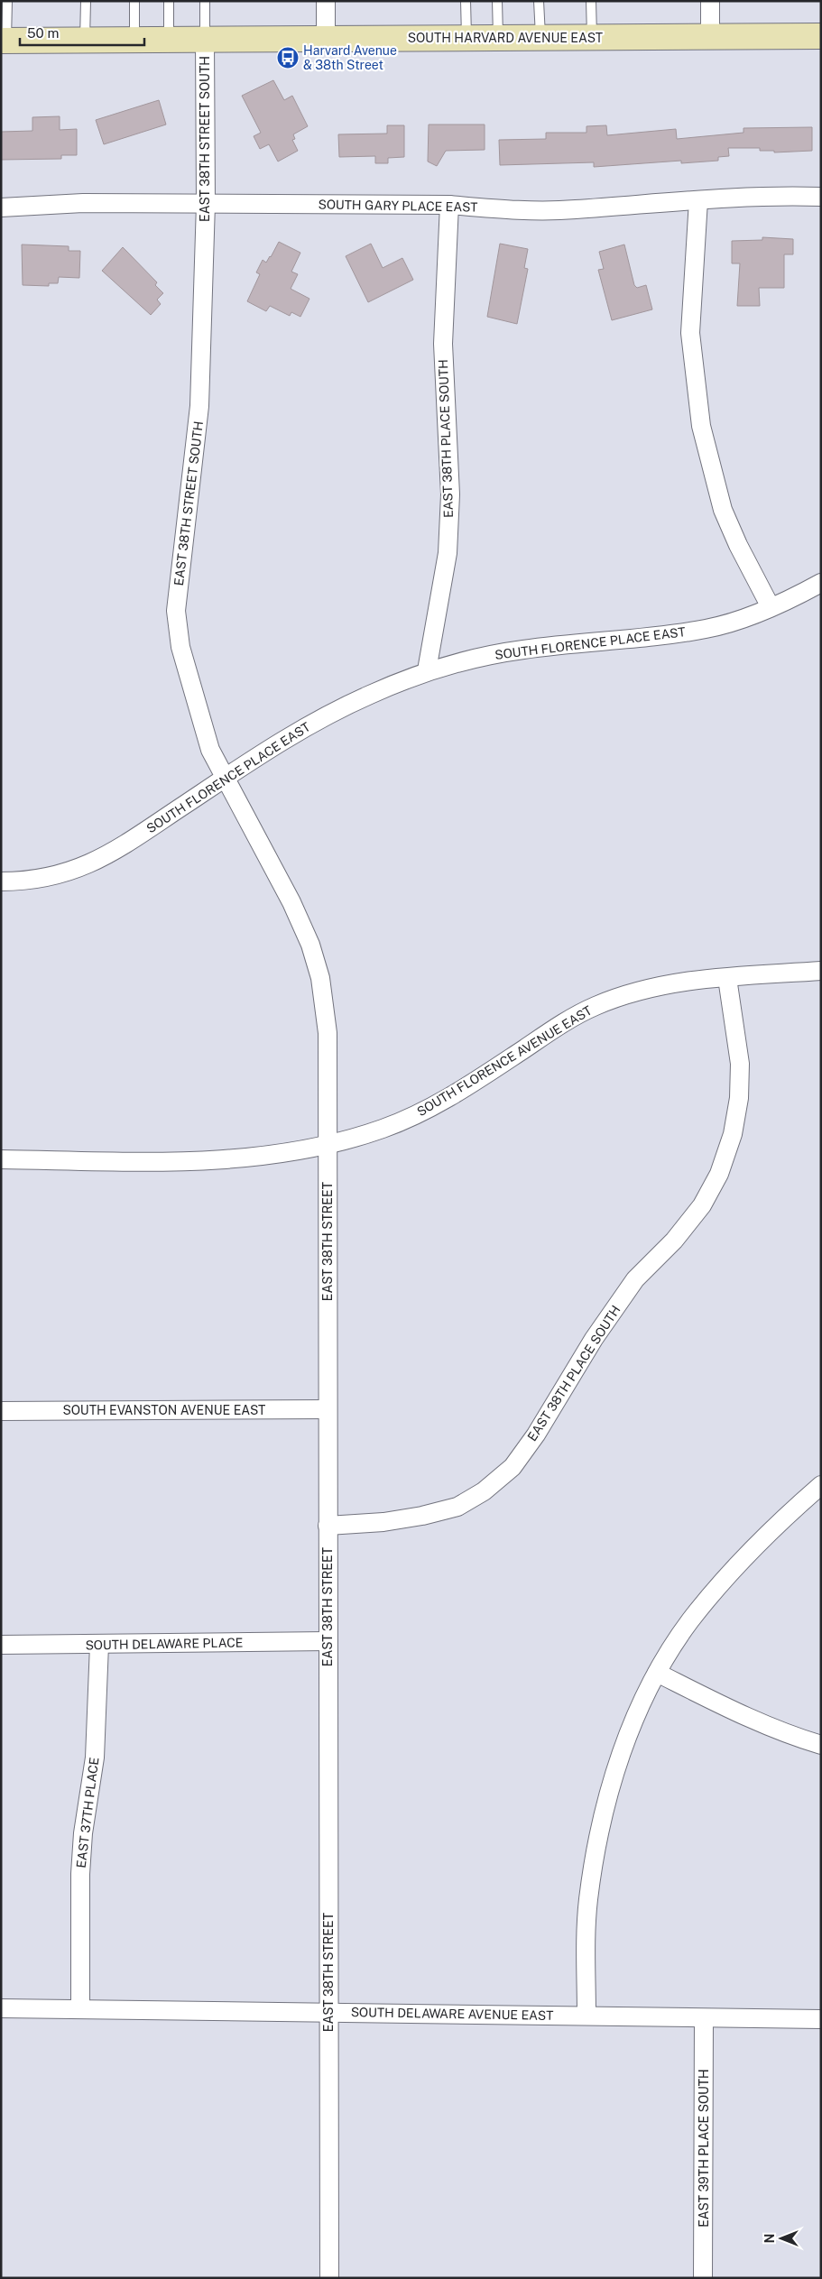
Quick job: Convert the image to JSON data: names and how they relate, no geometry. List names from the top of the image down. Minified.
{"streets":{"main road":["SOUTH HARVARD AVENUE EAST"],"street":["EAST 38TH STREET SOUTH","SOUTH GARY PLACE EAST","EAST 38TH PLACE SOUTH","SOUTH FLORENCE PLACE EAST","SOUTH FLORENCE AVENUE EAST","EAST 38TH STREET","SOUTH EVANSTON AVENUE EAST","SOUTH DELAWARE PLACE","EAST 37TH PLACE","SOUTH DELAWARE AVENUE EAST","EAST 39TH PLACE SOUTH"]},"crossings":[["SOUTH HARVARD AVENUE EAST","EAST 38TH STREET SOUTH"],["EAST 38TH STREET SOUTH","SOUTH GARY PLACE EAST"],["EAST 38TH STREET SOUTH","SOUTH FLORENCE PLACE EAST"],["EAST 38TH STREET SOUTH","EAST 38TH STREET"],["SOUTH GARY PLACE EAST","EAST 38TH PLACE SOUTH"],["EAST 38TH PLACE SOUTH","SOUTH FLORENCE PLACE EAST"],["EAST 38TH PLACE SOUTH","SOUTH FLORENCE AVENUE EAST"],["EAST 38TH PLACE SOUTH","EAST 38TH STREET"],["SOUTH FLORENCE AVENUE EAST","EAST 38TH STREET"],["EAST 38TH STREET","SOUTH EVANSTON AVENUE EAST"],["EAST 38TH STREET","SOUTH DELAWARE PLACE"],["EAST 38TH STREET","SOUTH DELAWARE AVENUE EAST"],["SOUTH DELAWARE PLACE","EAST 37TH PLACE"],["EAST 37TH PLACE","SOUTH DELAWARE AVENUE EAST"],["SOUTH DELAWARE AVENUE EAST","EAST 39TH PLACE SOUTH"]],"places":{"bus stop":["Harvard Avenue & 38th Street"]},"scale_bar":"50 m","north":"left"}
